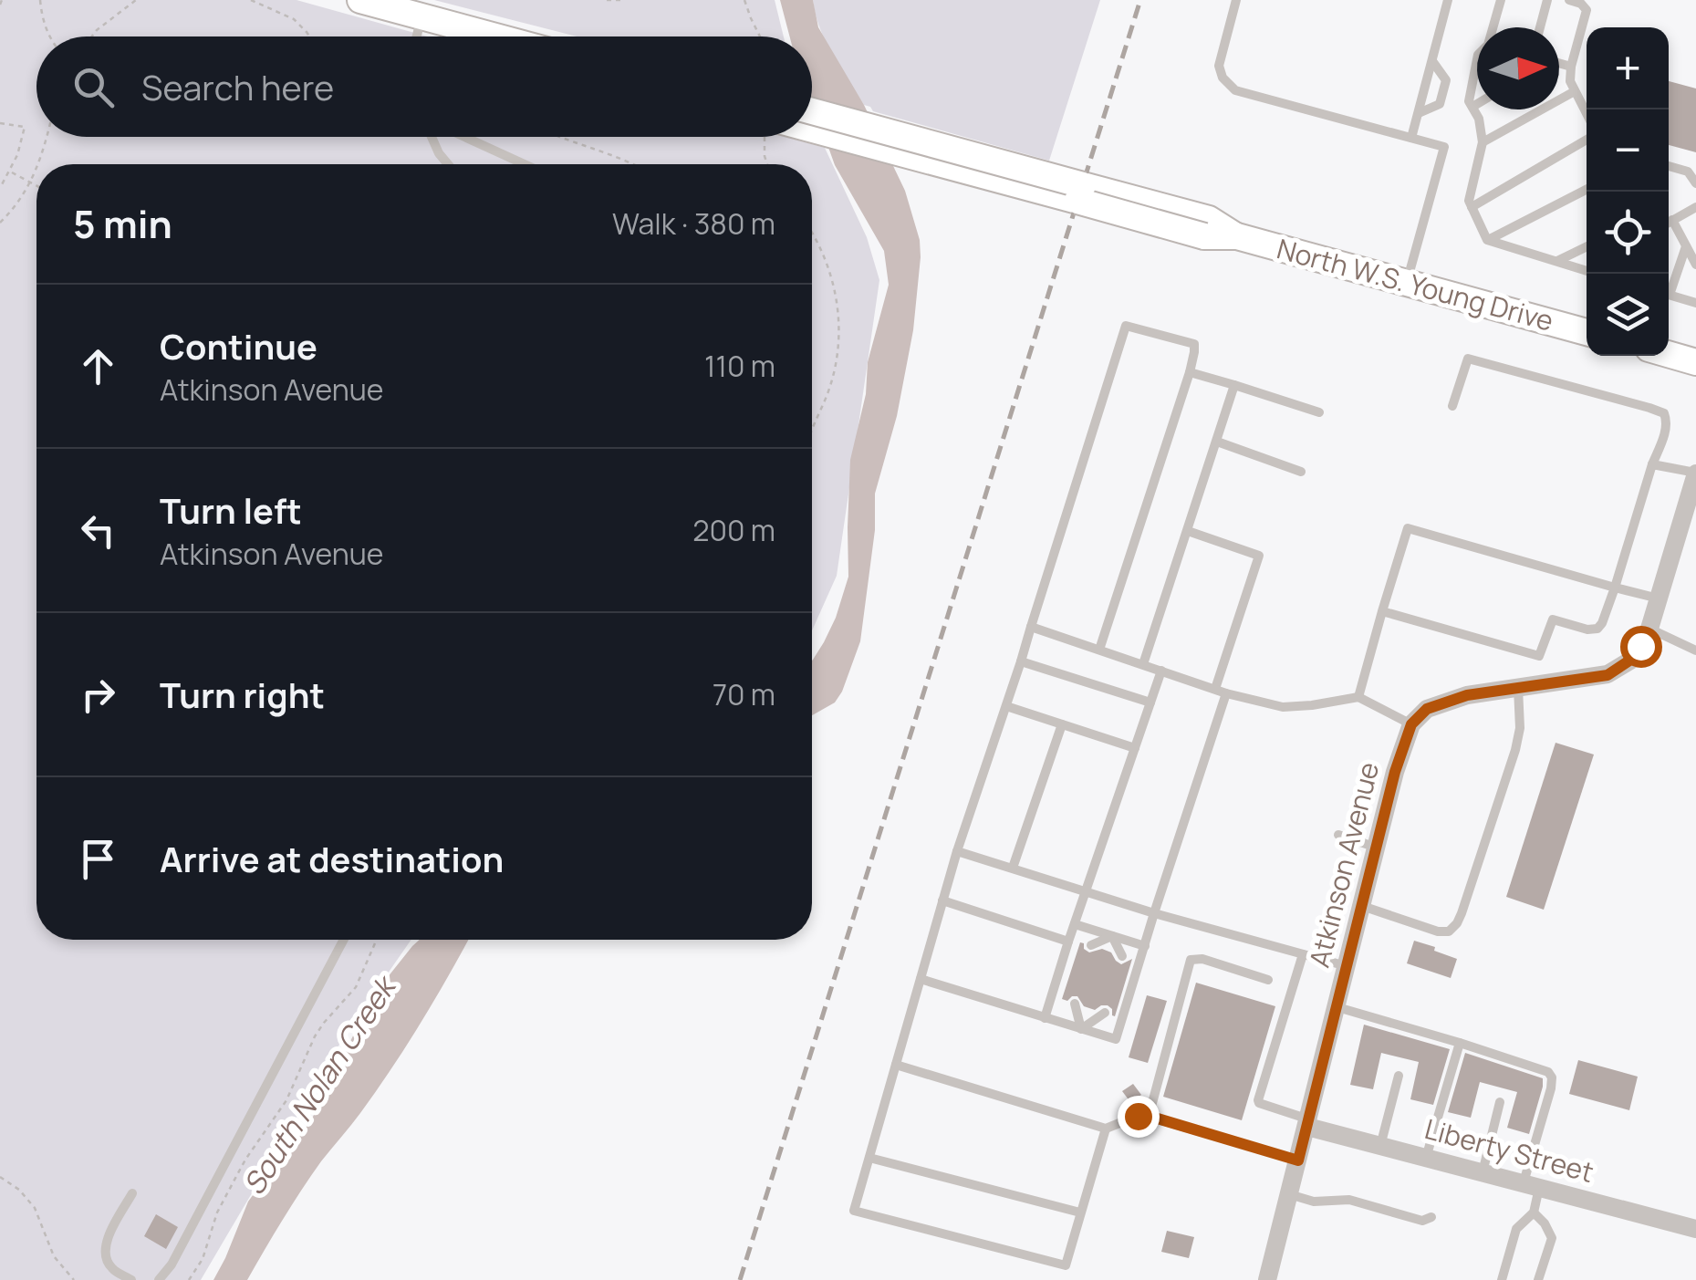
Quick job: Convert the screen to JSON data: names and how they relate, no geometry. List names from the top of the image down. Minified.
{"streets":{"main road":["North W.S. Young Drive"],"street":["Atkinson Avenue","Liberty Street"]},"crossings":[["Atkinson Avenue","Liberty Street"]],"water":["South Nolan Creek"],"north":"right","page":{"map_buttons":["+","−"],"search":"Search here","heading":["5 min","Walk · 380 m"],"list":[["Continue","Atkinson Avenue","110 m"],["Turn left","Atkinson Avenue","200 m"],["Turn right","70 m"],"Arrive at destination"]}}
